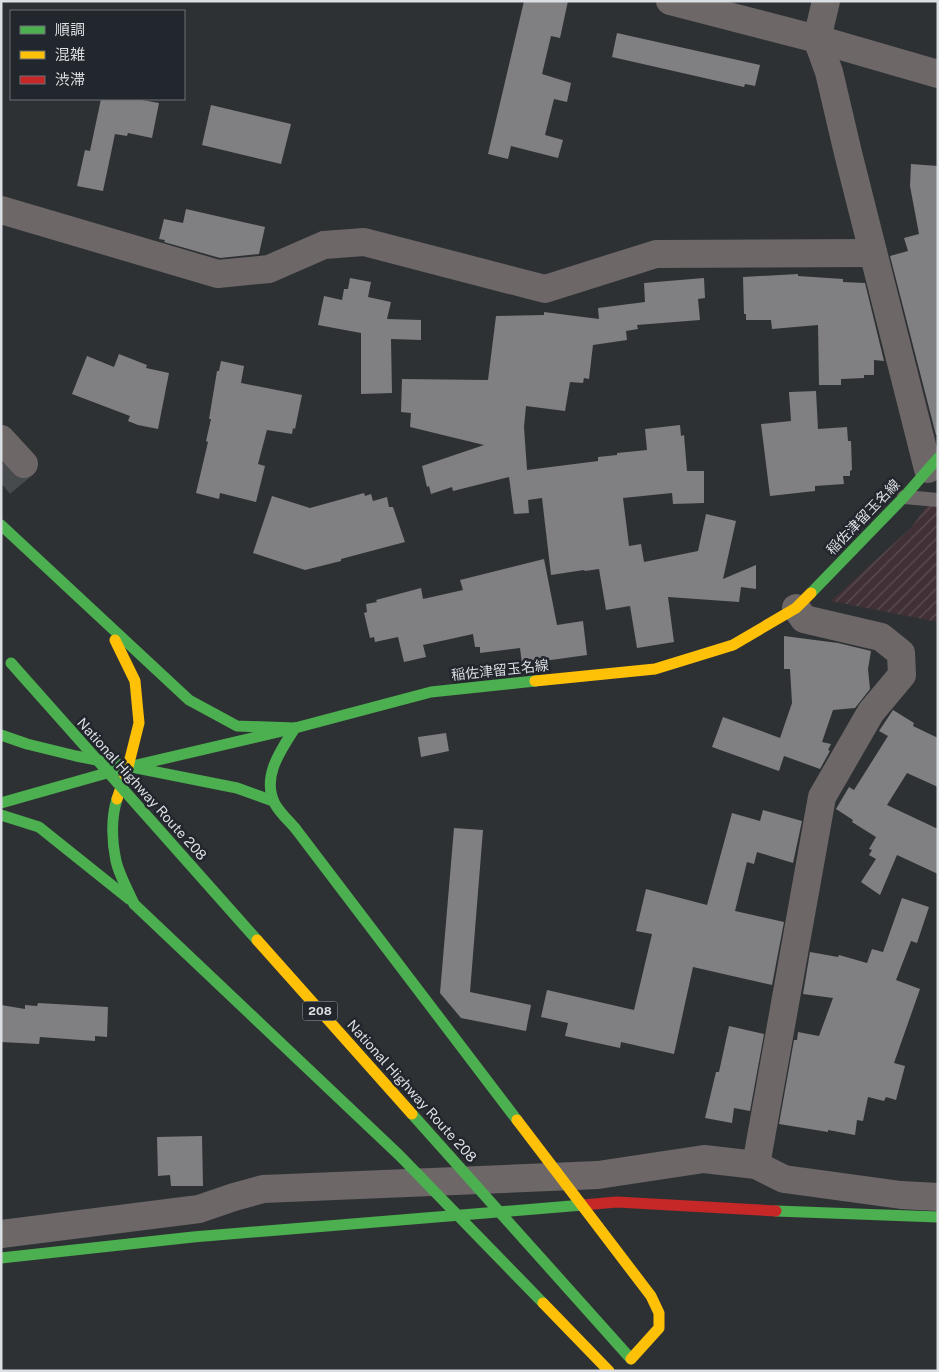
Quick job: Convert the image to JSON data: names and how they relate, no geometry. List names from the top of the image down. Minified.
{"streets":{"main road":["稲佐津留玉名線","National Highway Route 208","208"]},"legend":["順調","混雑","渋滞"]}
